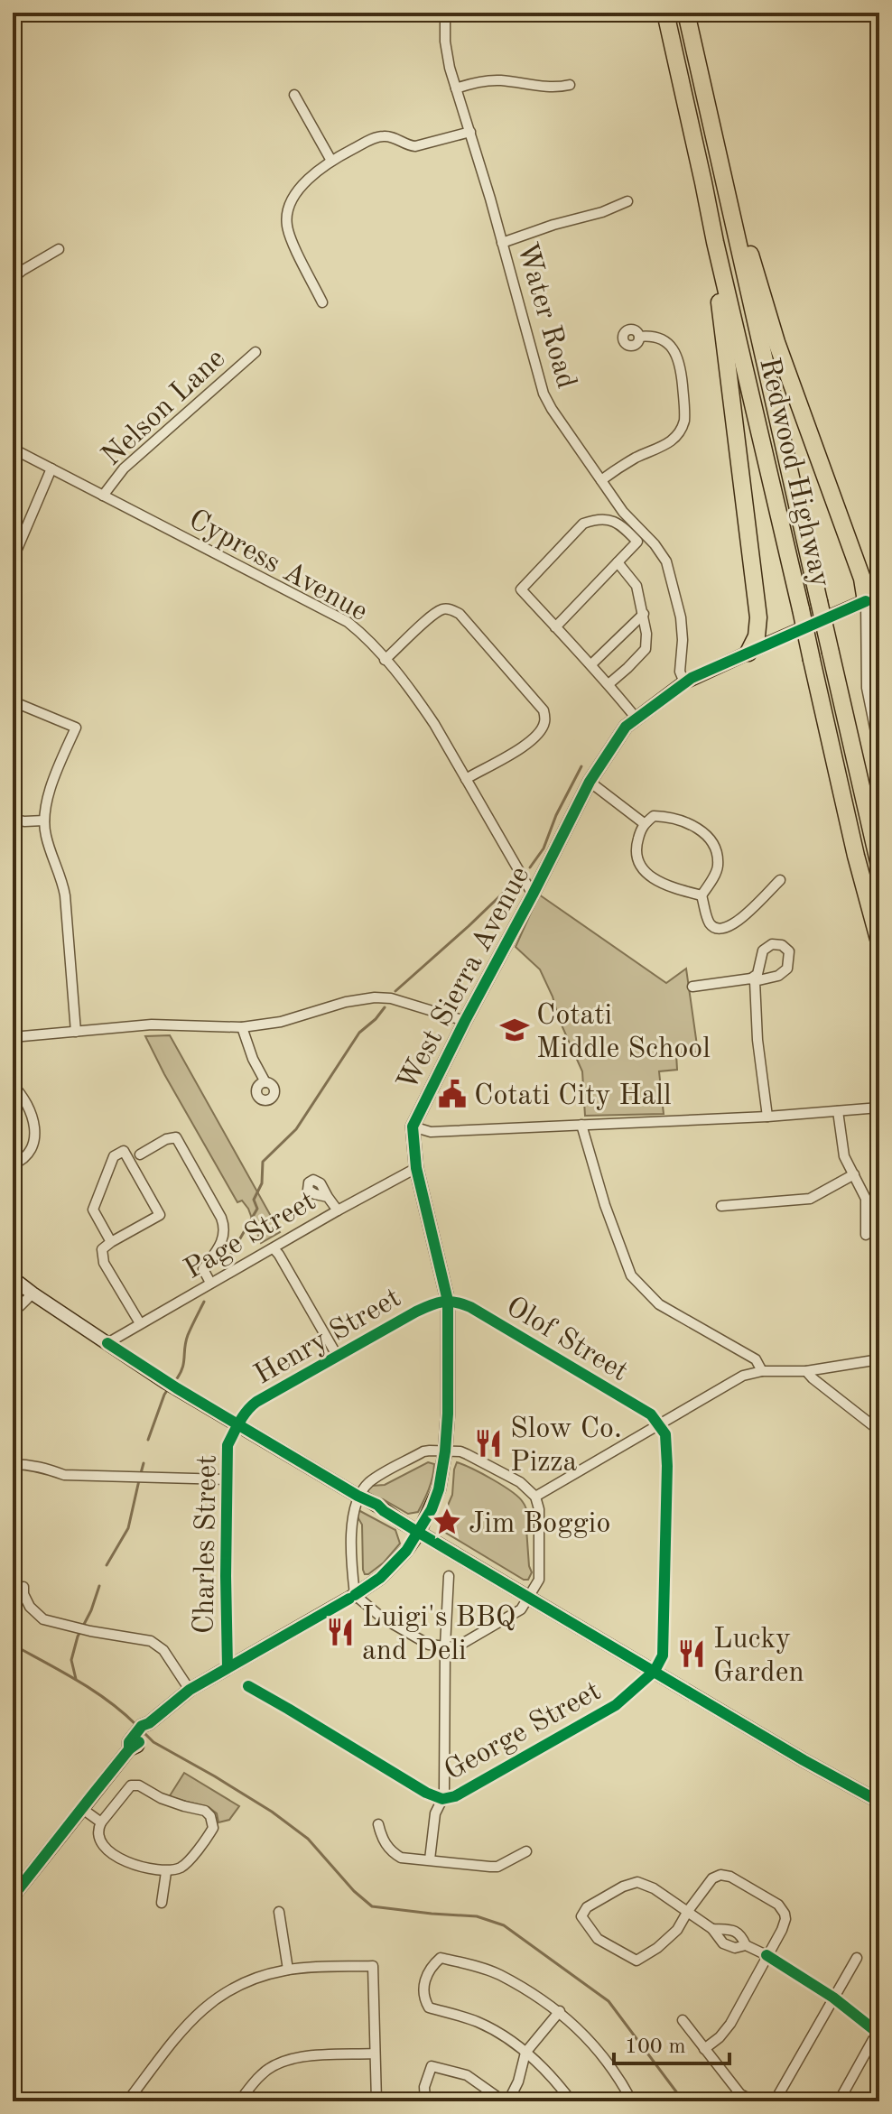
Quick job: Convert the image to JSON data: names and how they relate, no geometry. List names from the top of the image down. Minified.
{"streets":{"highway":["Redwood Highway"],"main road":["West Sierra Avenue"],"street":["Water Road","Nelson Lane","Cypress Avenue","Page Street","Henry Street","Olof Street","Charles Street","George Street"]},"crossings":[["Water Road","West Sierra Avenue"],["Nelson Lane","Cypress Avenue"],["Cypress Avenue","West Sierra Avenue"],["West Sierra Avenue","Page Street"],["West Sierra Avenue","Henry Street"],["West Sierra Avenue","Olof Street"],["West Sierra Avenue","Charles Street"],["Henry Street","Olof Street"],["Henry Street","Charles Street"]],"places":{"school or university":["Cotati Middle School"],"public building":["Cotati City Hall"],"restaurant":["Slow Co. Pizza","Luigi's BBQ and Deli","Lucky Garden"],"place":["Jim Boggio"]},"scale_bar":"100 m"}
